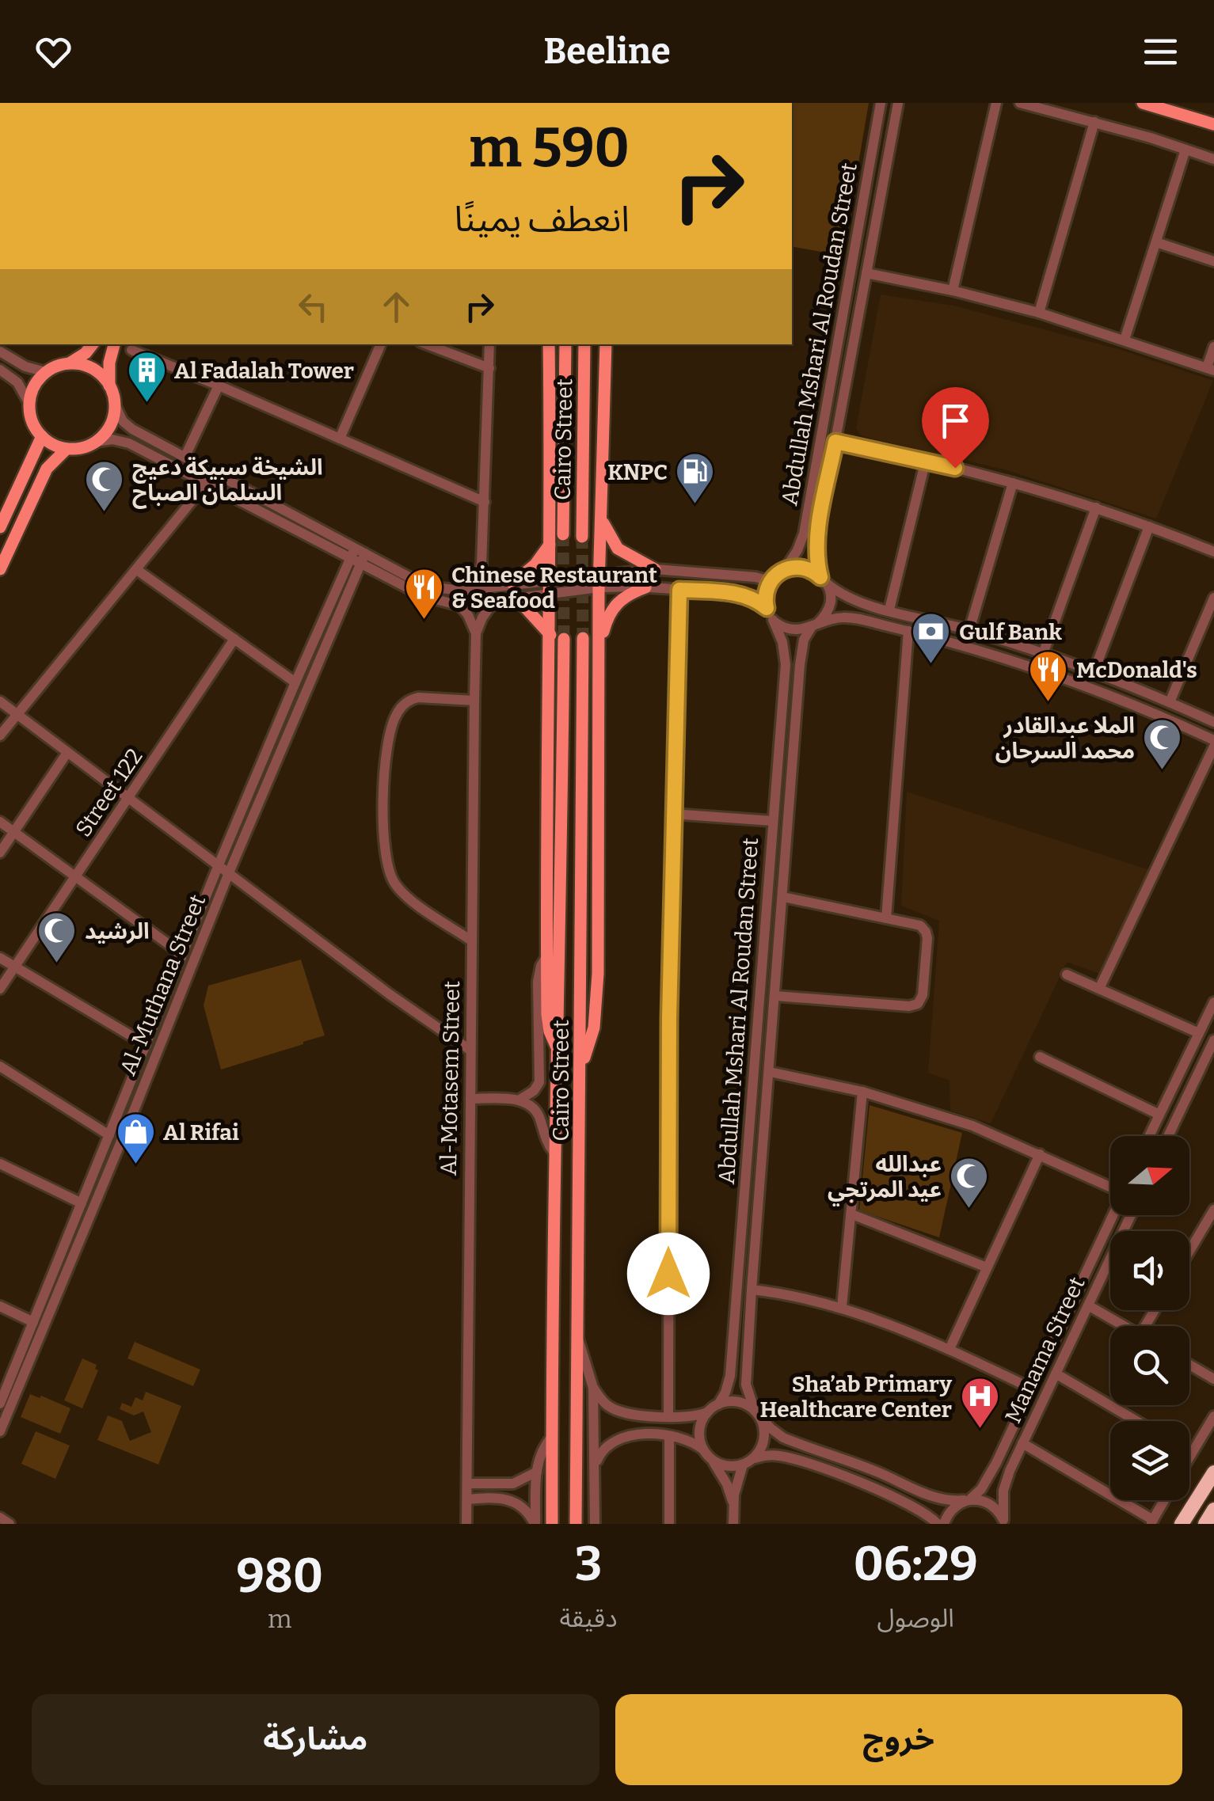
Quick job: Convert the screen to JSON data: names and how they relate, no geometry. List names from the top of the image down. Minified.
{"streets":{"main road":["Cairo Street"],"street":["Abdullah Mshari Al Roudan Street","Street 122","Al-Muthana Street","Al-Motasem Street","Manama Street"]},"places":{"building":["Al Fadalah Tower"],"fuel station":["KNPC"],"mosque":["الشيخة سبيكة دعيج السلمان الصباح","الملا عبدالقادر محمد السرحان","الرشيد","عبدالله عيد المرتجي"],"restaurant":["Chinese Restaurant & Seafood","McDonald's"],"bank":["Gulf Bank"],"shop":["Al Rifai"],"hospital":["Sha’ab Primary Healthcare Center"]},"north":"right","page":{"header":"Beeline","turn":["590 m","انعطف يمينًا"],"eta":["06:29","الوصول","3","دقيقة","980","m"],"buttons":["خروج","مشاركة"]}}
